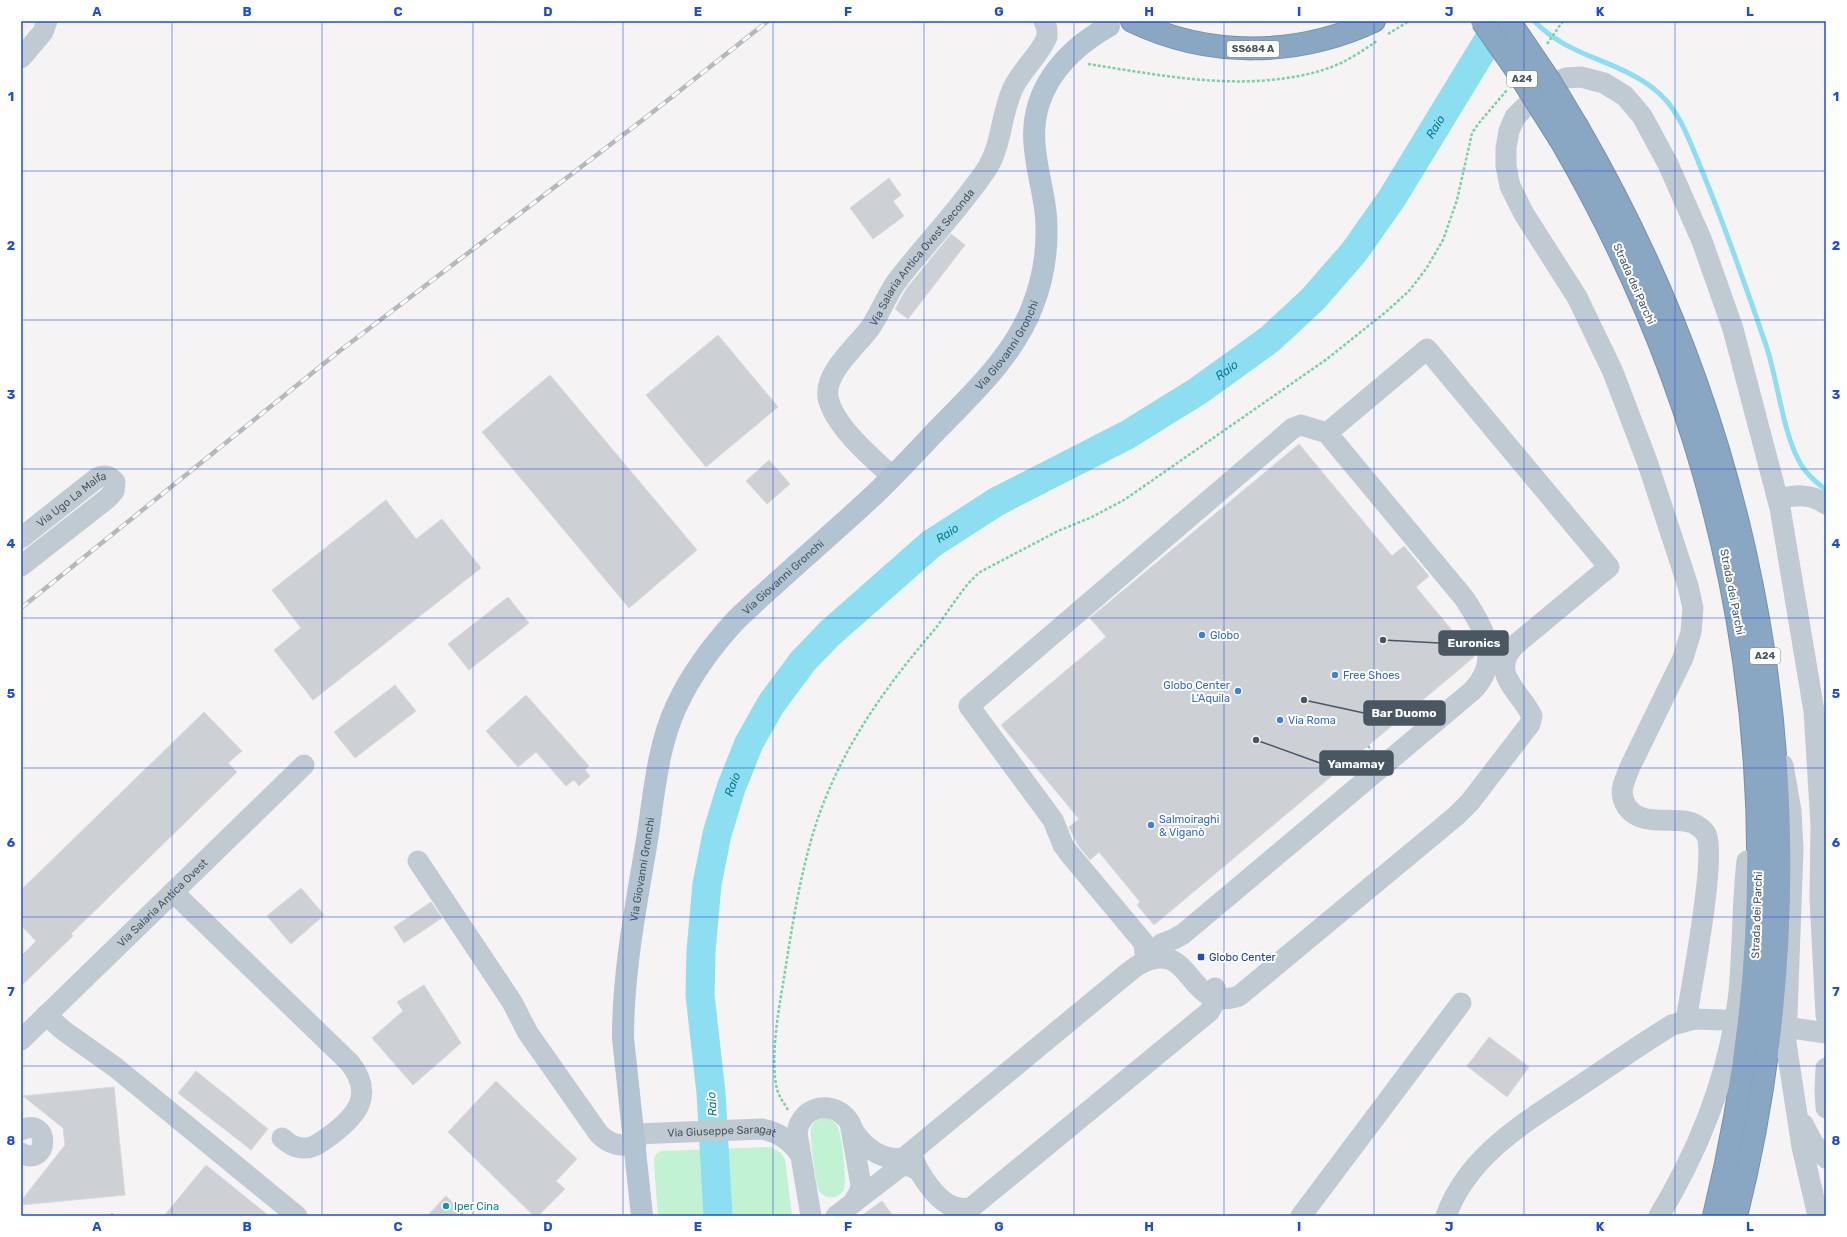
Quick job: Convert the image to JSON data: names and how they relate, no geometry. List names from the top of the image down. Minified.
{"streets":{"highway":["SS684 A","A24","Strada dei Parchi"],"main road":["Via Giovanni Gronchi"],"street":["Via Salaria Antica Ovest Seconda","Via Ugo La Malfa","Via Salaria Antica Ovest","Via Giuseppe Saragat"]},"crossings":[["Via Salaria Antica Ovest Seconda","Via Giovanni Gronchi"],["Via Giovanni Gronchi","Via Giuseppe Saragat"]],"water":["Raio"],"places":{"other":["Globo","Euronics","Free Shoes","Globo Center L'Aquila","Bar Duomo","Via Roma","Yamamay","Salmoiraghi & Viganò","Iper Cina"],"transit":["Globo Center"]},"grid":{"columns":["A","B","C","D","E","F","G","H","I","J","K","L"],"rows":["1","2","3","4","5","6","7","8"]}}
